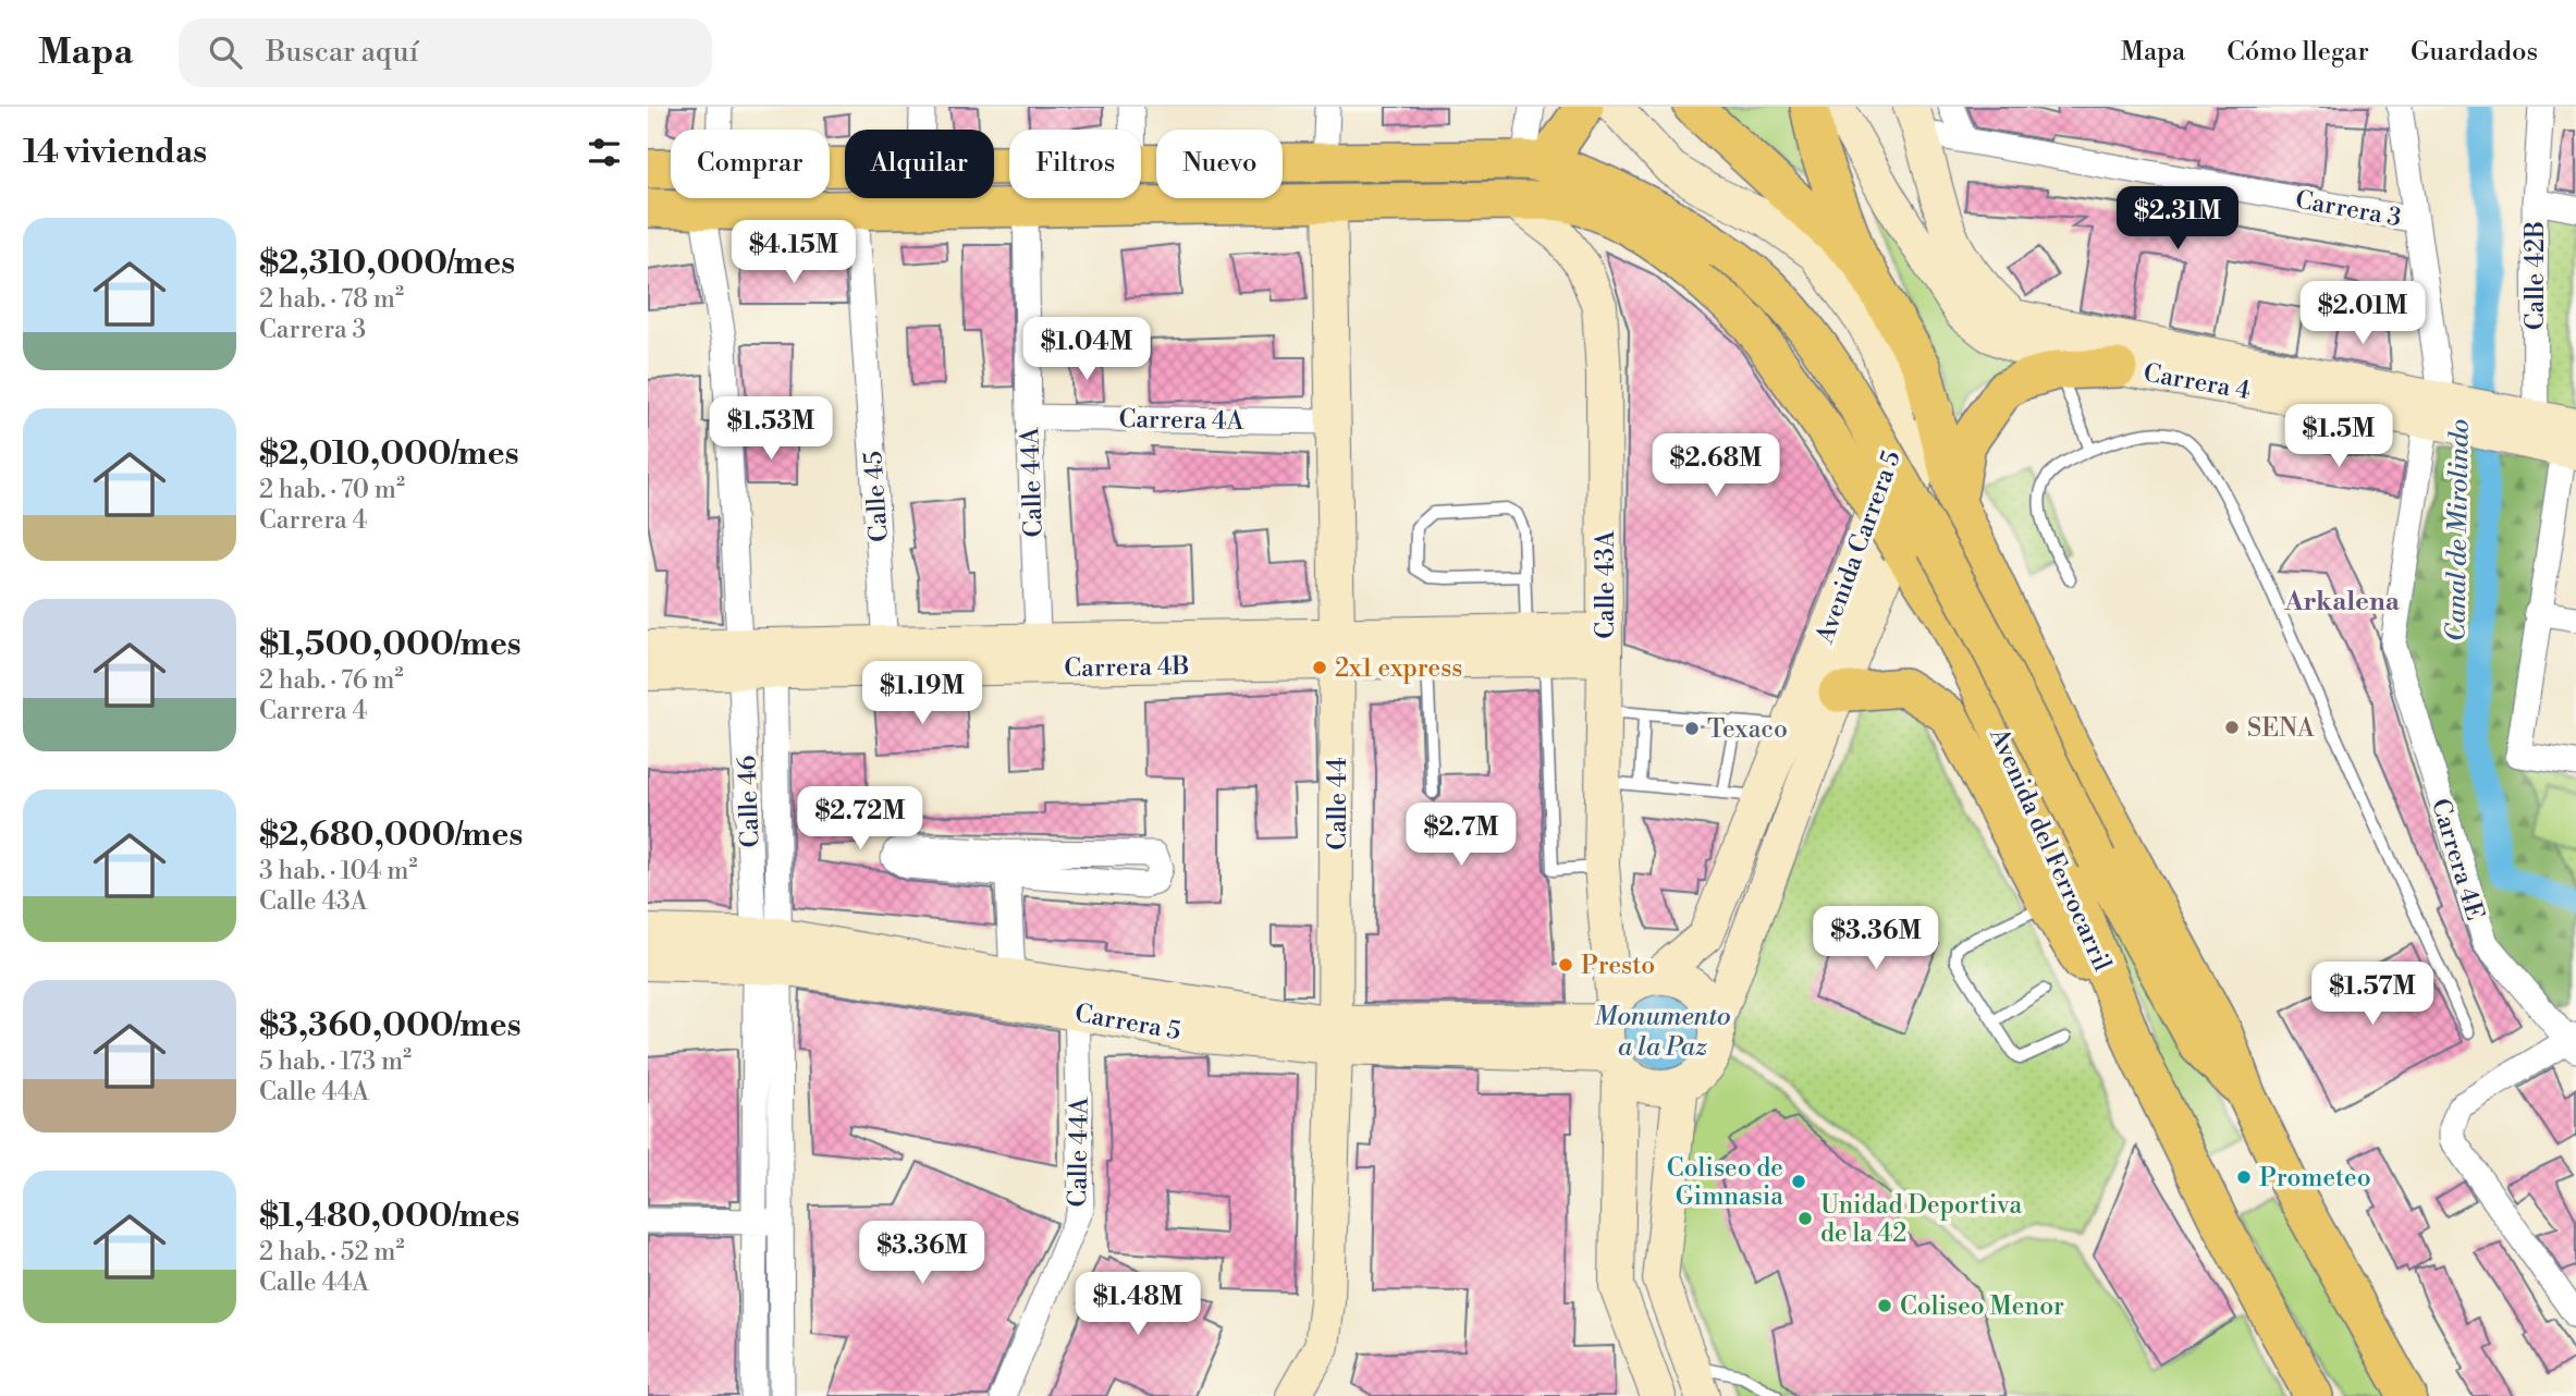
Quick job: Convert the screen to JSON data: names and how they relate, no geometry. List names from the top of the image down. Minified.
{"streets":{"main road":["Carrera 4","Avenida Carrera 5","Calle 43A","Carrera 4B","Calle 44","Avenida del Ferrocarril","Carrera 5"],"street":["Carrera 3","Calle 42B","Carrera 4A","Calle 44A","Calle 45","Calle 46","Carrera 4E"]},"crossings":[["Carrera 3","Carrera 4"],["Calle 42B","Carrera 4"],["Carrera 4","Carrera 4E"],["Carrera 4A","Calle 44A"],["Carrera 4A","Calle 44"],["Calle 44A","Carrera 4B"],["Calle 44A","Avenida del Ferrocarril"],["Calle 44A","Carrera 5"],["Calle 45","Carrera 4B"],["Calle 45","Avenida del Ferrocarril"],["Avenida Carrera 5","Calle 43A"],["Avenida Carrera 5","Carrera 5"],["Calle 43A","Carrera 4B"],["Calle 43A","Avenida del Ferrocarril"],["Calle 43A","Carrera 5"],["Carrera 4B","Calle 46"],["Carrera 4B","Calle 44"],["Calle 46","Avenida del Ferrocarril"],["Calle 46","Carrera 5"],["Calle 44","Avenida del Ferrocarril"],["Calle 44","Carrera 5"]],"districts":["Arkalena"],"water":["Canal de Mirolindo","Monumento a la Paz"],"places":["2x1 express","SENA","Texaco","Presto","Prometeo","Coliseo de Gimnasia","Unidad Deportiva de la 42","Coliseo Menor"],"page":{"header":"Mapa","search":"Buscar aquí","nav":["Mapa","Cómo llegar","Guardados"],"heading":"14 viviendas","chip":["Comprar","Alquilar","Filtros","Nuevo"],"price":["$2.31M","$4.15M","$2.01M","$1.04M","$1.53M","$1.5M","$2.68M","$1.19M","$2.72M","$2.7M","$3.36M","$1.57M","$3.36M","$1.48M"],"list":[{"name":"$2,310,000/mes","note":"2 hab. · 78 m² · Carrera 3"},{"name":"$2,010,000/mes","note":"2 hab. · 70 m² · Carrera 4"},{"name":"$1,500,000/mes","note":"2 hab. · 76 m² · Carrera 4"},{"name":"$2,680,000/mes","note":"3 hab. · 104 m² · Calle 43A"},{"name":"$3,360,000/mes","note":"5 hab. · 173 m² · Calle 44A"},{"name":"$1,480,000/mes","note":"2 hab. · 52 m² · Calle 44A"}]}}
